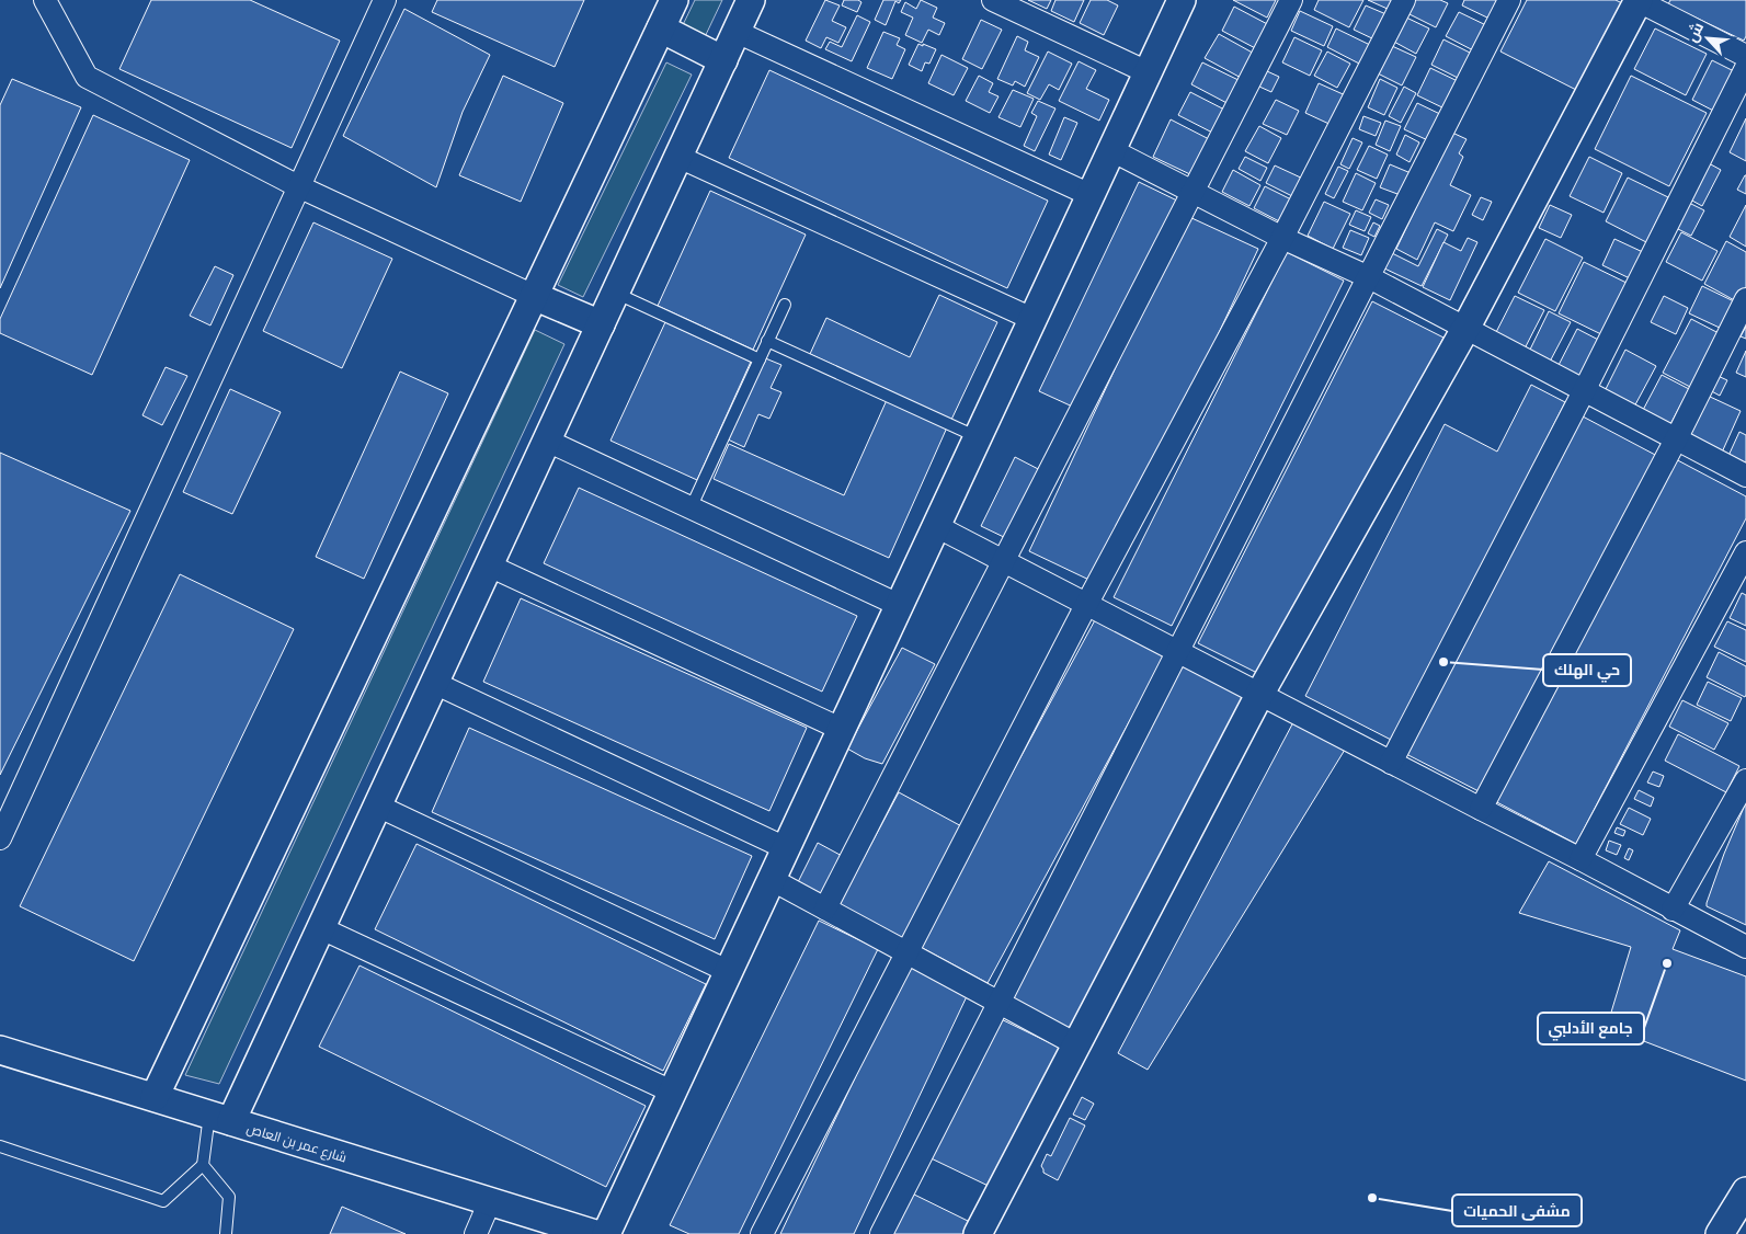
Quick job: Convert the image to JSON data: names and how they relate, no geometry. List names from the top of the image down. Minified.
{"streets":{"street":["شارع عمر بن العاص"]},"places":["حي الهلك","جامع الأدلبي","مشفى الحميات"],"north":"top left"}
